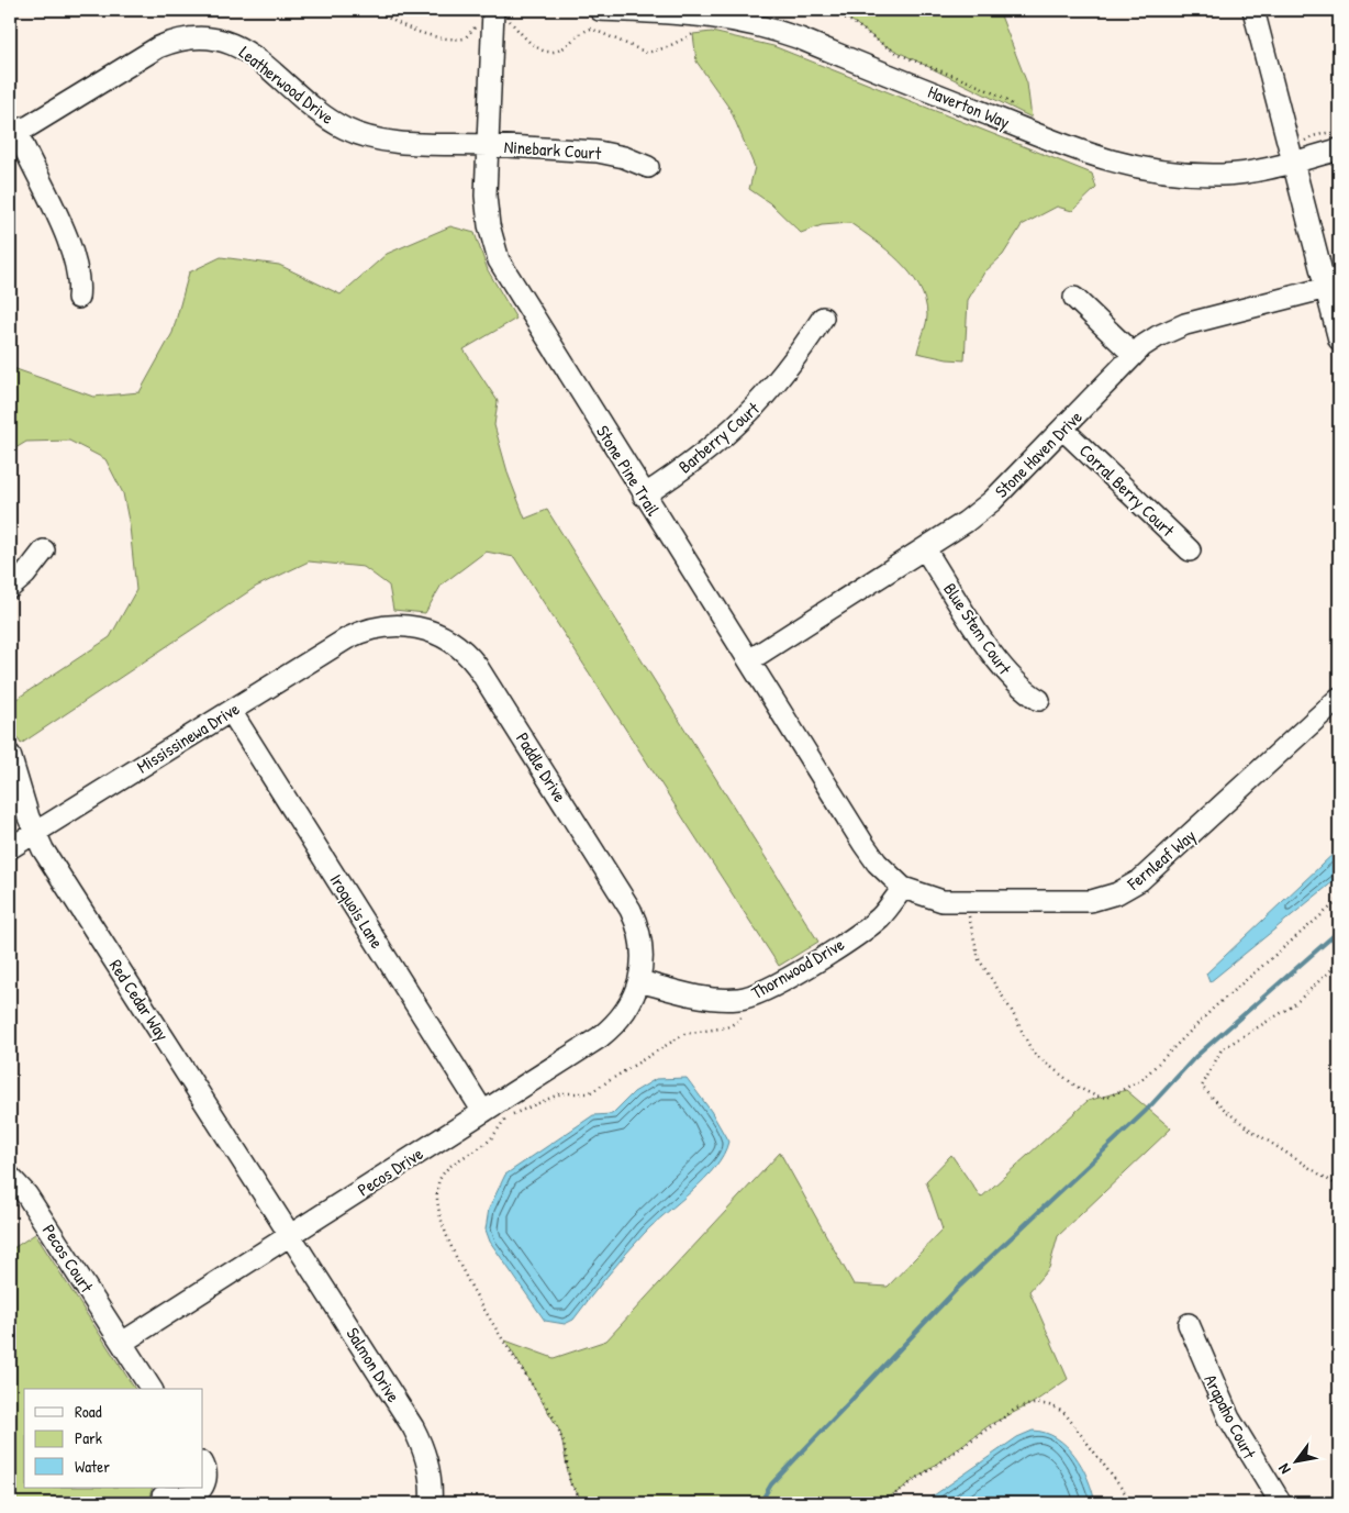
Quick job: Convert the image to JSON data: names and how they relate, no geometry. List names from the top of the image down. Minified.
{"streets":{"street":["Leatherwood Drive","Haverton Way","Ninebark Court","Barberry Court","Stone Haven Drive","Stone Pine Trail","Corral Berry Court","Blue Stem Court","Mississinewa Drive","Paddle Drive","Fernleaf Way","Iroquois Lane","Thornwood Drive","Red Cedar Way","Pecos Drive","Pecos Court","Salmon Drive","Arapaho Court"]},"crossings":[["Leatherwood Drive","Ninebark Court"],["Leatherwood Drive","Stone Pine Trail"],["Ninebark Court","Stone Pine Trail"],["Barberry Court","Stone Pine Trail"],["Stone Haven Drive","Stone Pine Trail"],["Stone Haven Drive","Corral Berry Court"],["Stone Haven Drive","Blue Stem Court"],["Stone Pine Trail","Fernleaf Way"],["Stone Pine Trail","Thornwood Drive"],["Mississinewa Drive","Paddle Drive"],["Mississinewa Drive","Iroquois Lane"],["Mississinewa Drive","Red Cedar Way"],["Paddle Drive","Thornwood Drive"],["Paddle Drive","Pecos Drive"],["Fernleaf Way","Thornwood Drive"],["Iroquois Lane","Pecos Drive"],["Thornwood Drive","Pecos Drive"],["Red Cedar Way","Pecos Drive"],["Red Cedar Way","Salmon Drive"],["Pecos Drive","Pecos Court"],["Pecos Drive","Salmon Drive"]],"legend":["Road","Park","Water"],"north":"bottom left"}
